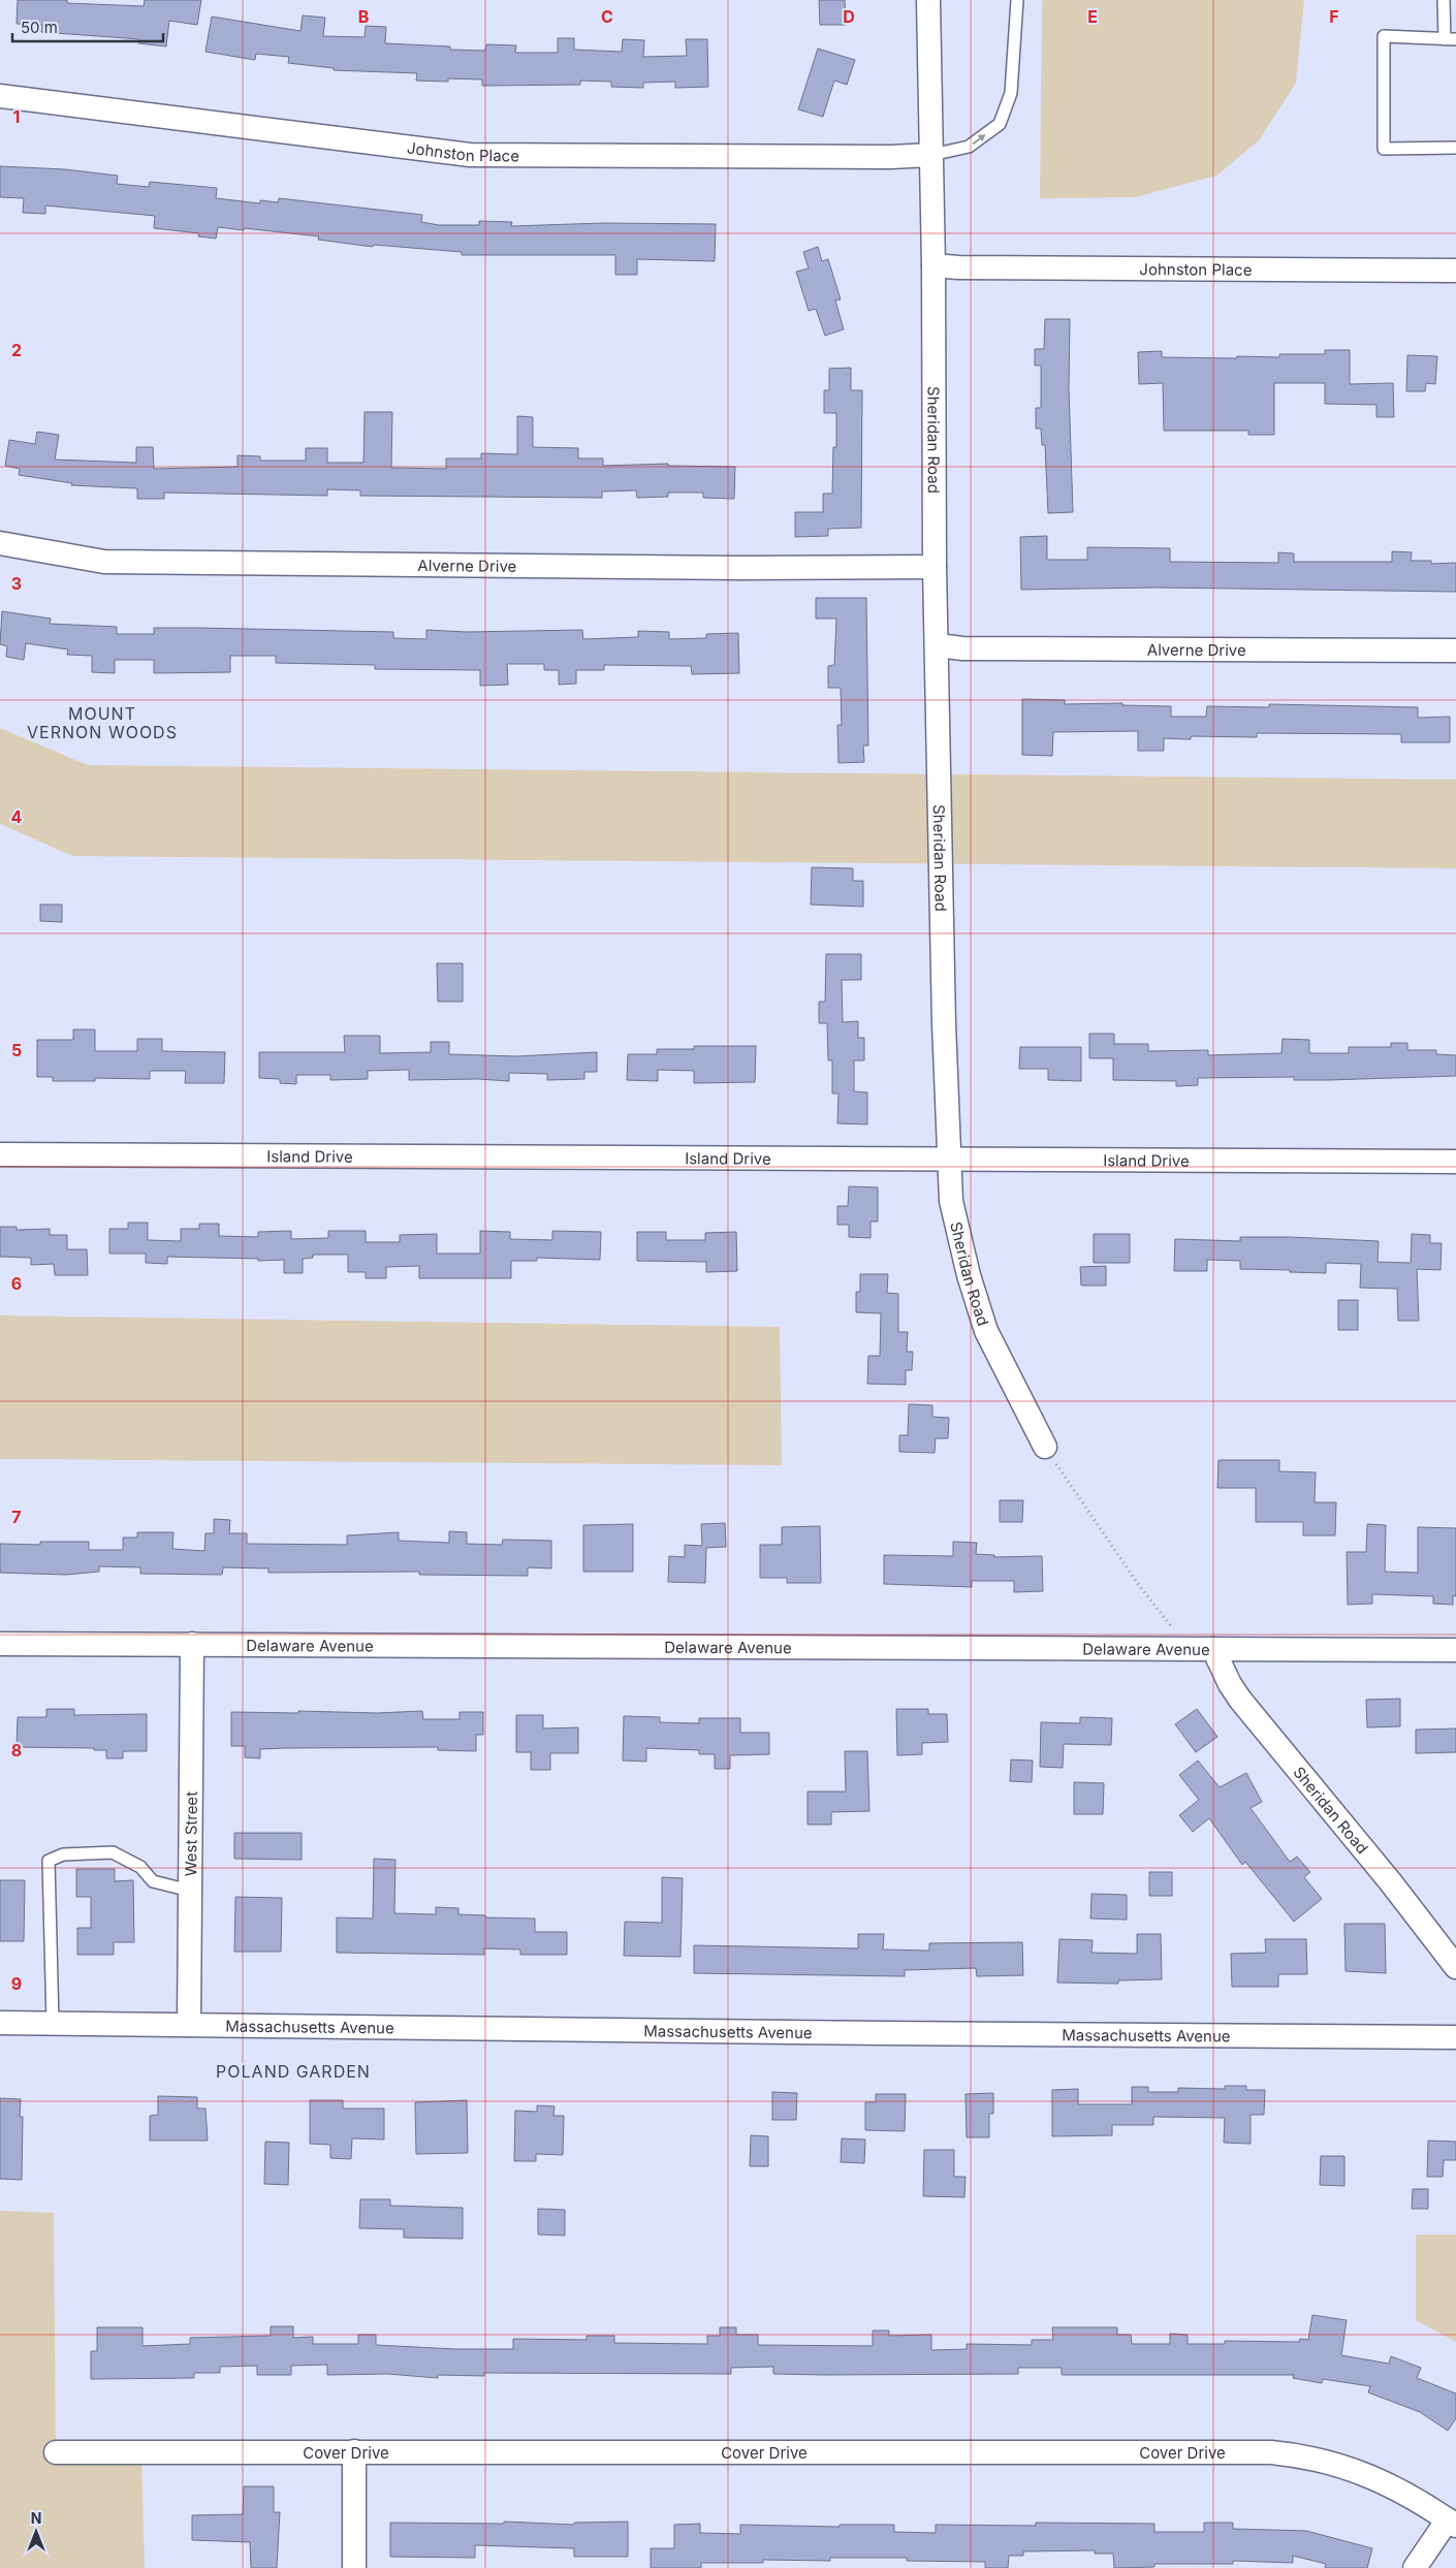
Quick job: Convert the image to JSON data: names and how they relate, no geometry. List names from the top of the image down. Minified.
{"streets":{"street":["Johnston Place","Sheridan Road","Alverne Drive","Island Drive","Delaware Avenue","West Street","Massachusetts Avenue","Cover Drive"]},"crossings":[["Johnston Place","Sheridan Road"],["Sheridan Road","Alverne Drive"],["Sheridan Road","Island Drive"],["Sheridan Road","Delaware Avenue"],["Delaware Avenue","West Street"],["West Street","Massachusetts Avenue"]],"districts":["MOUNT VERNON WOODS","POLAND GARDEN"],"scale_bar":"50 m","north":"top","grid":{"columns":["B","C","D","E","F"],"rows":["1","2","3","4","5","6","7","8","9"]}}
